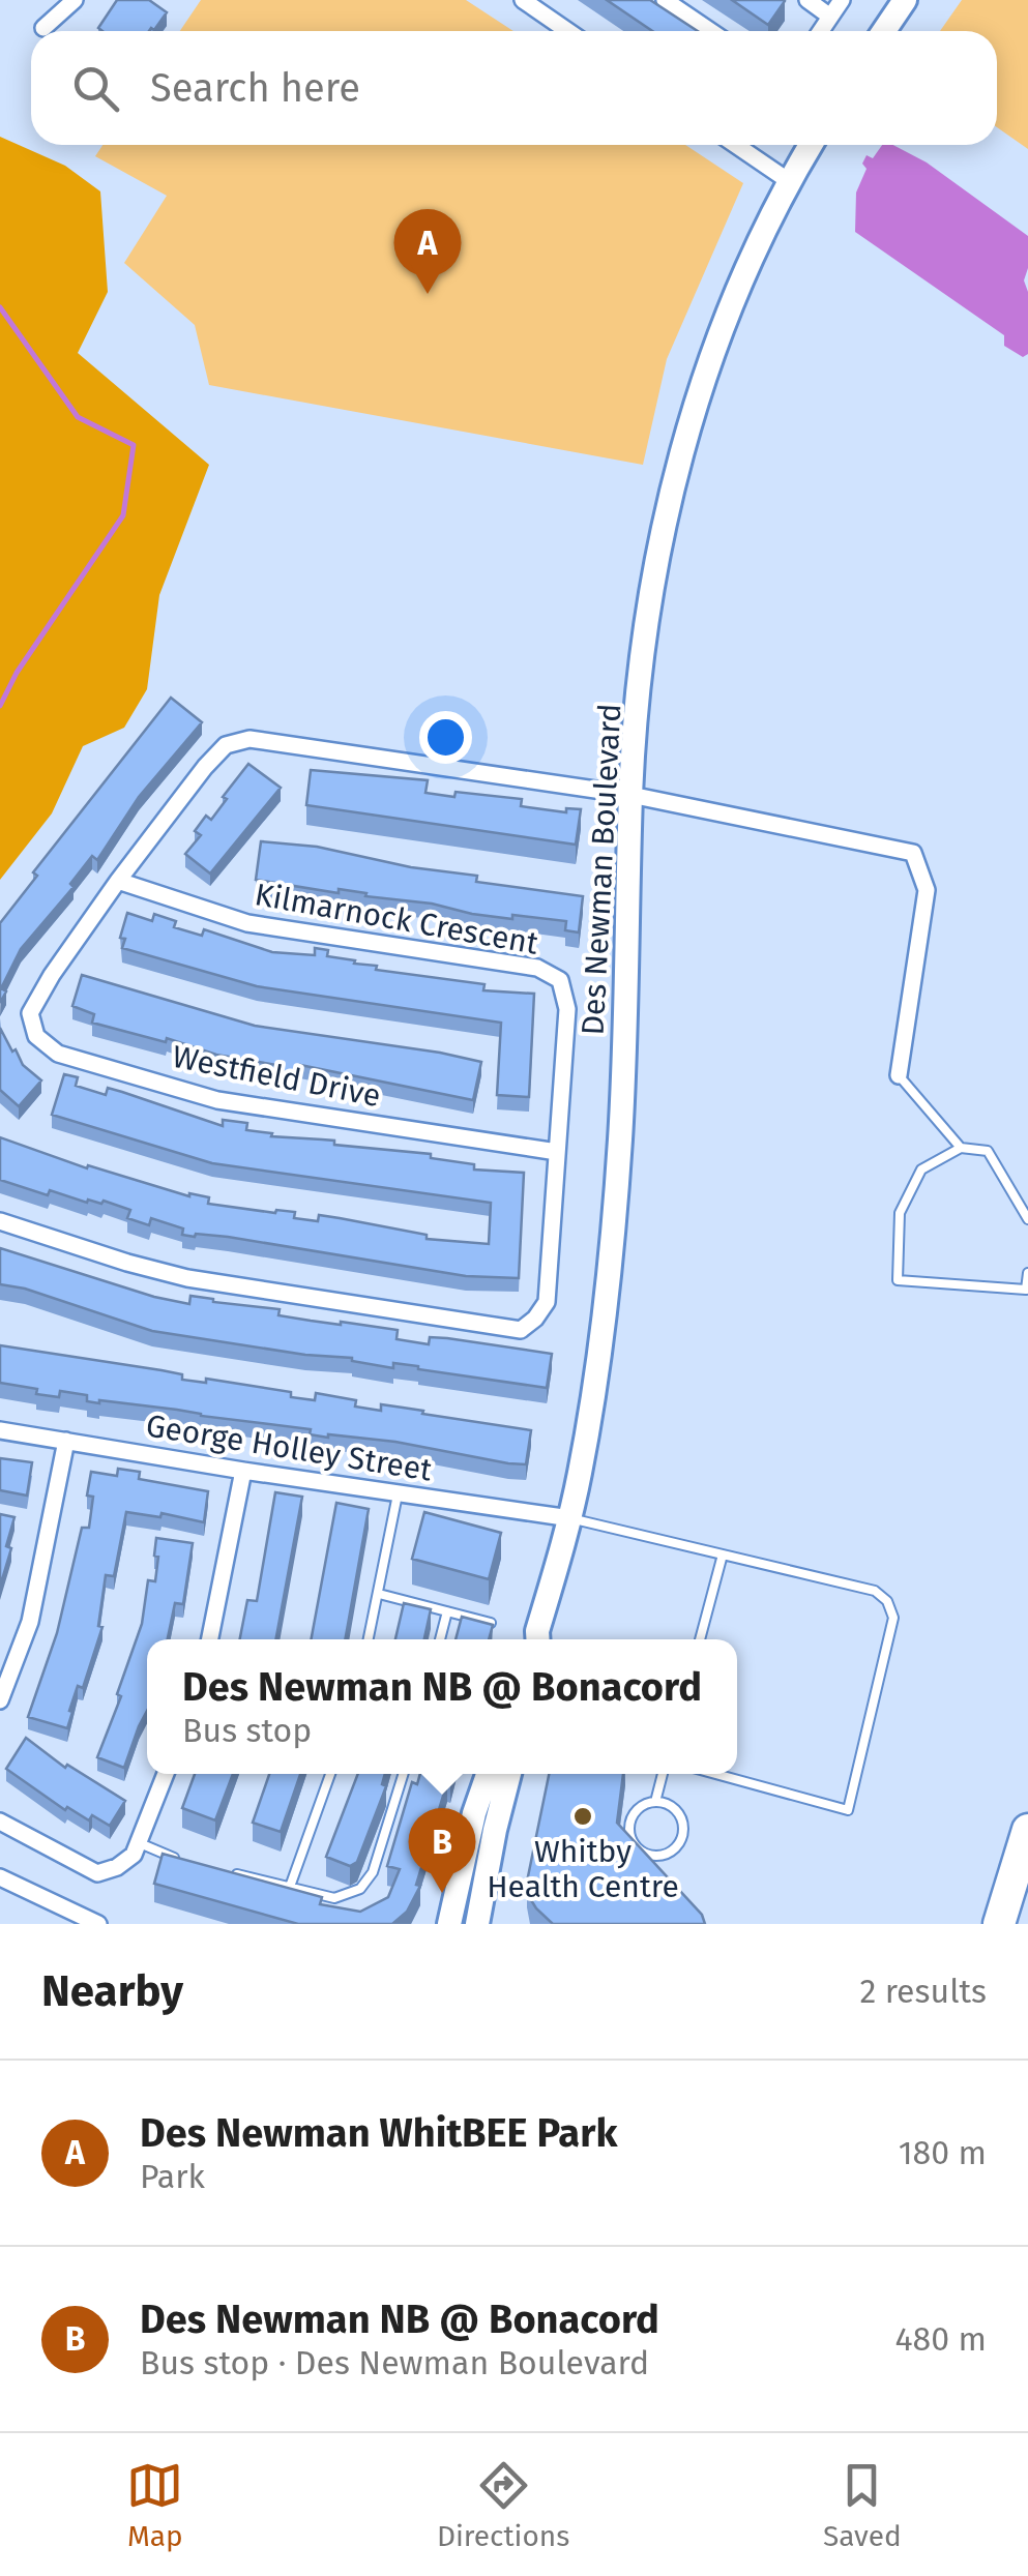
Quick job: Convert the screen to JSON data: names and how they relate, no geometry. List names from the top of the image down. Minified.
{"streets":{"street":["Des Newman Boulevard","Kilmarnock Crescent","Westfield Drive","George Holley Street"]},"crossings":[["Des Newman Boulevard","Westfield Drive"],["Des Newman Boulevard","George Holley Street"],["Kilmarnock Crescent","Westfield Drive"]],"places":["Whitby Health Centre"],"page":{"search":"Search here","pins":["A","B"],"popup":["Des Newman NB @ Bonacord","Bus stop"],"heading":["Nearby","2 results"],"list":[{"mark":"A","name":"Des Newman WhitBEE Park","note":"Park","value":"180 m"},{"mark":"B","name":"Des Newman NB @ Bonacord","note":"Bus stop · Des Newman Boulevard","value":"480 m"}],"nav":["Map","Directions","Saved"]}}
